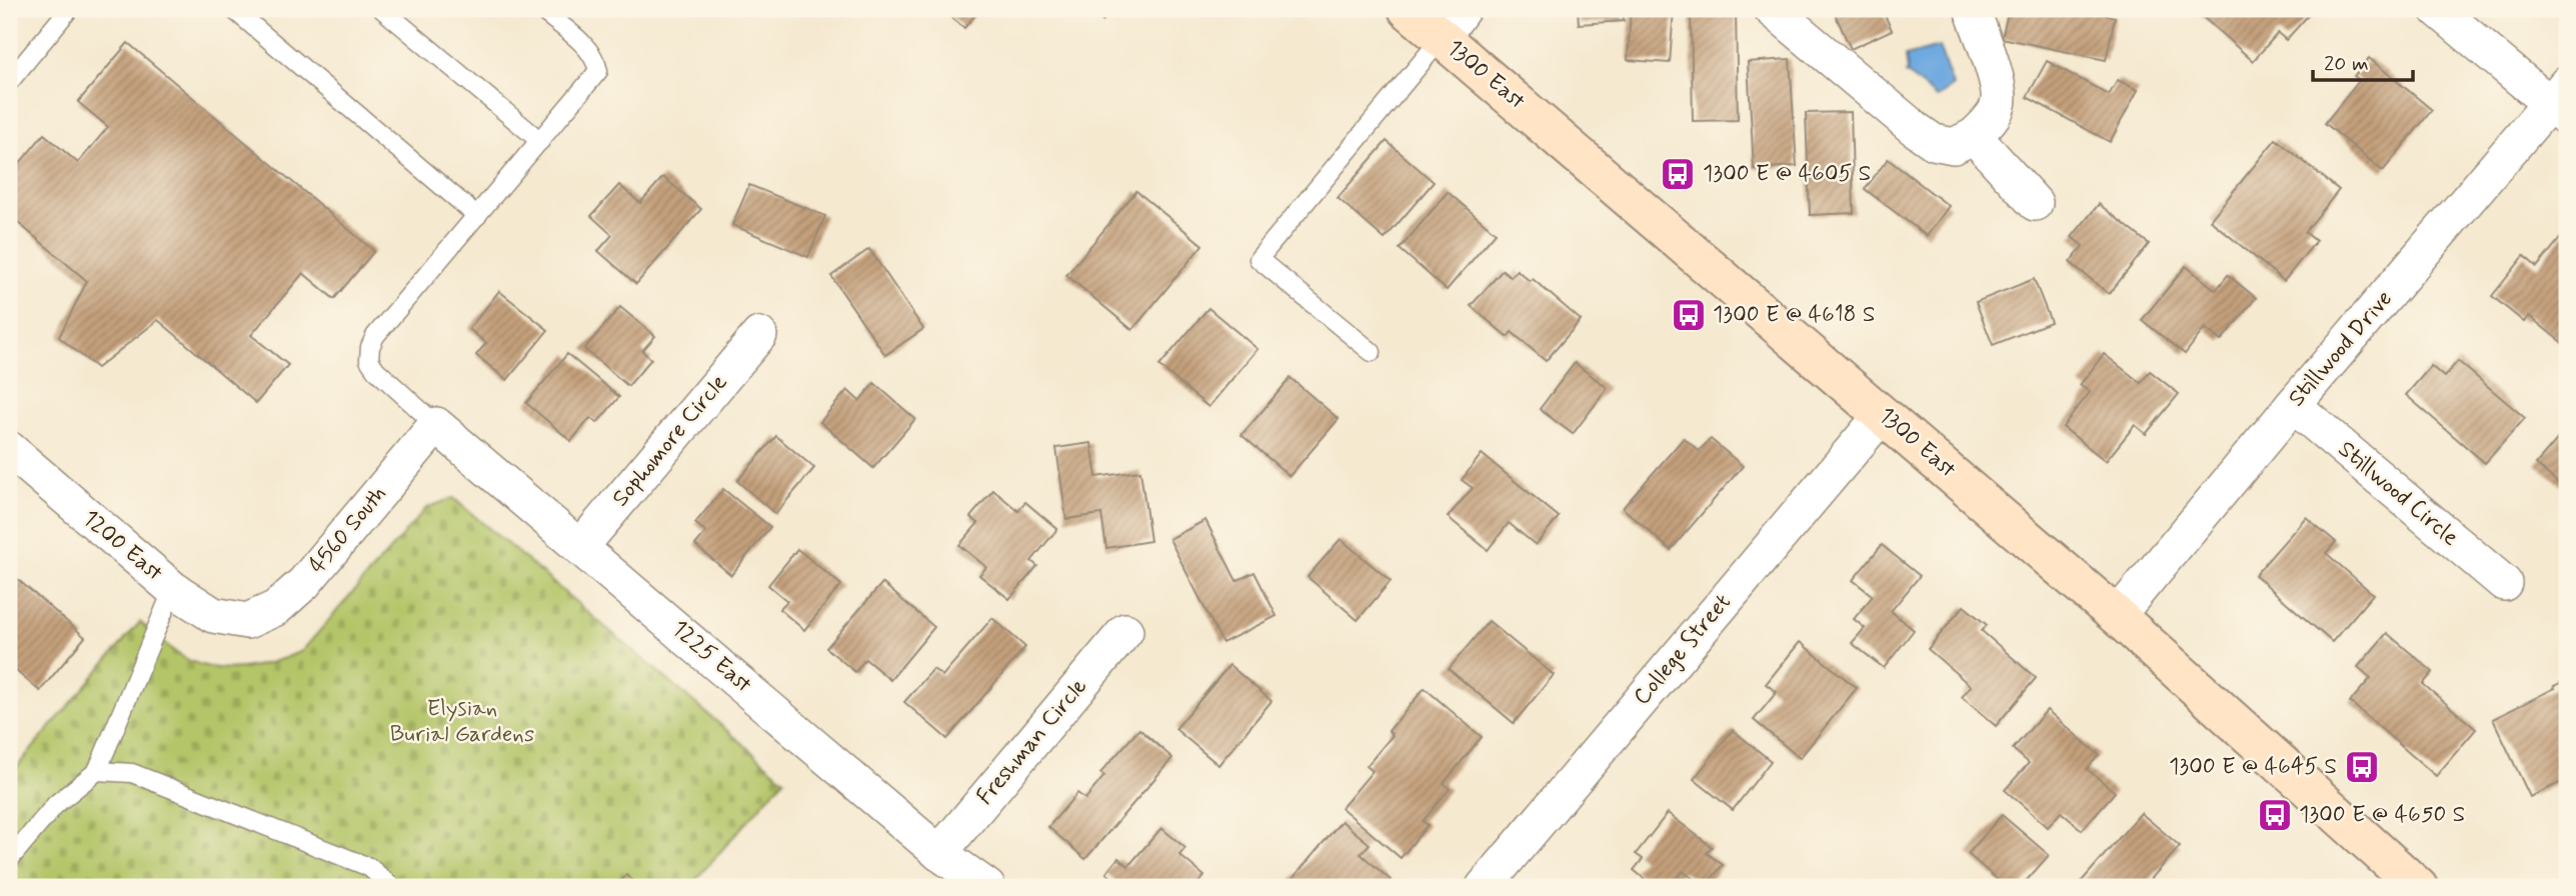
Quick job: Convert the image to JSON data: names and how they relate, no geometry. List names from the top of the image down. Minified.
{"streets":{"main road":["1300 East"],"street":["Stillwood Drive","Sophomore Circle","Stillwood Circle","4560 South","1200 East","College Street","1225 East","Freshman Circle"]},"crossings":[["1300 East","Stillwood Drive"],["1300 East","College Street"],["Stillwood Drive","Stillwood Circle"],["Sophomore Circle","1225 East"],["4560 South","1200 East"],["4560 South","1225 East"],["1225 East","Freshman Circle"]],"parks":["Elysian Burial Gardens"],"places":{"bus stop":["1300 E @ 4605 S","1300 E @ 4618 S","1300 E @ 4645 S","1300 E @ 4650 S"]},"scale_bar":"20 m"}
